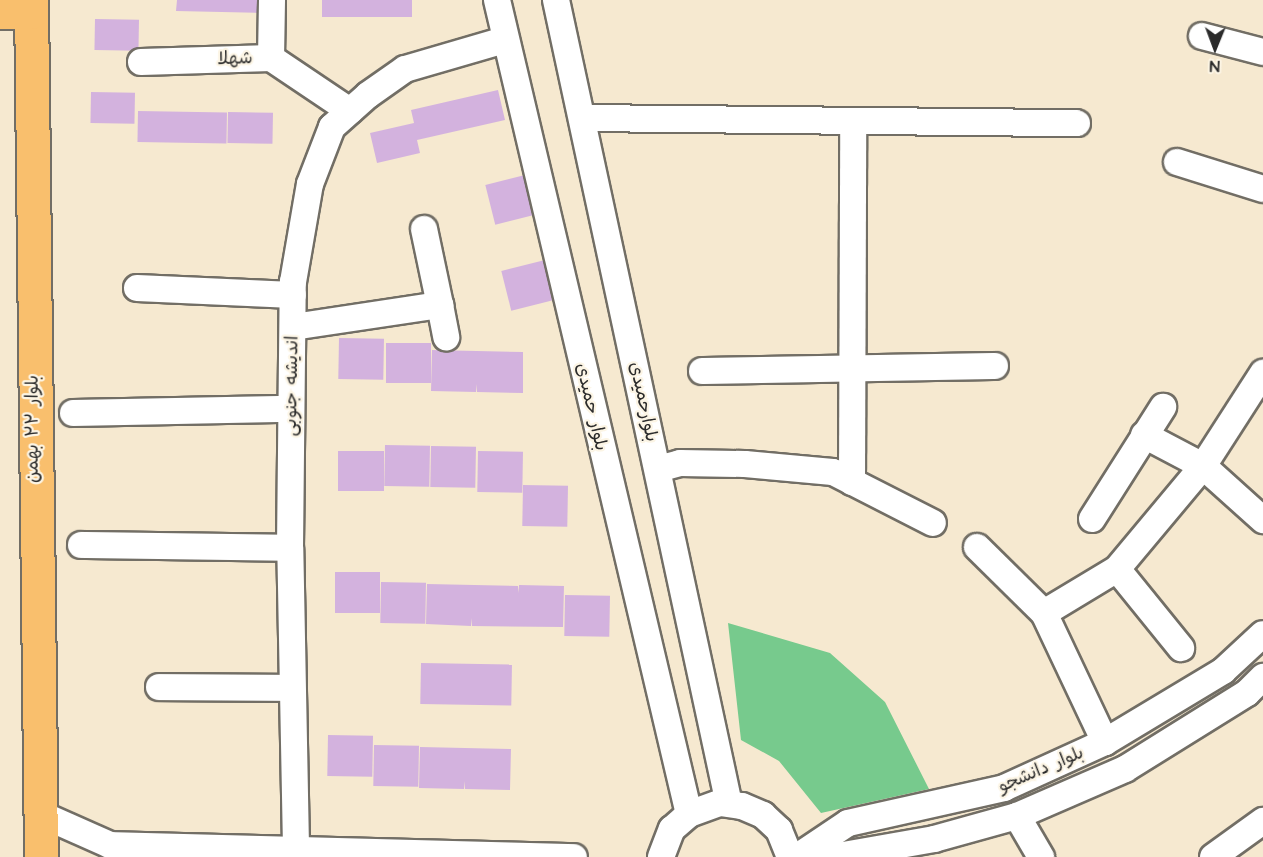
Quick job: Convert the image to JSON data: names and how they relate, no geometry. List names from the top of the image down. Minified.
{"streets":{"main road":["بلوار ۲۲ بهمن"],"street":["شهلا","اندیشه جنوبی","بلوارحمیدی","بلوار حمیدی","بلوار دانشجو"]},"crossings":[["شهلا","اندیشه جنوبی"],["اندیشه جنوبی","بلوار حمیدی"]],"north":"bottom"}
